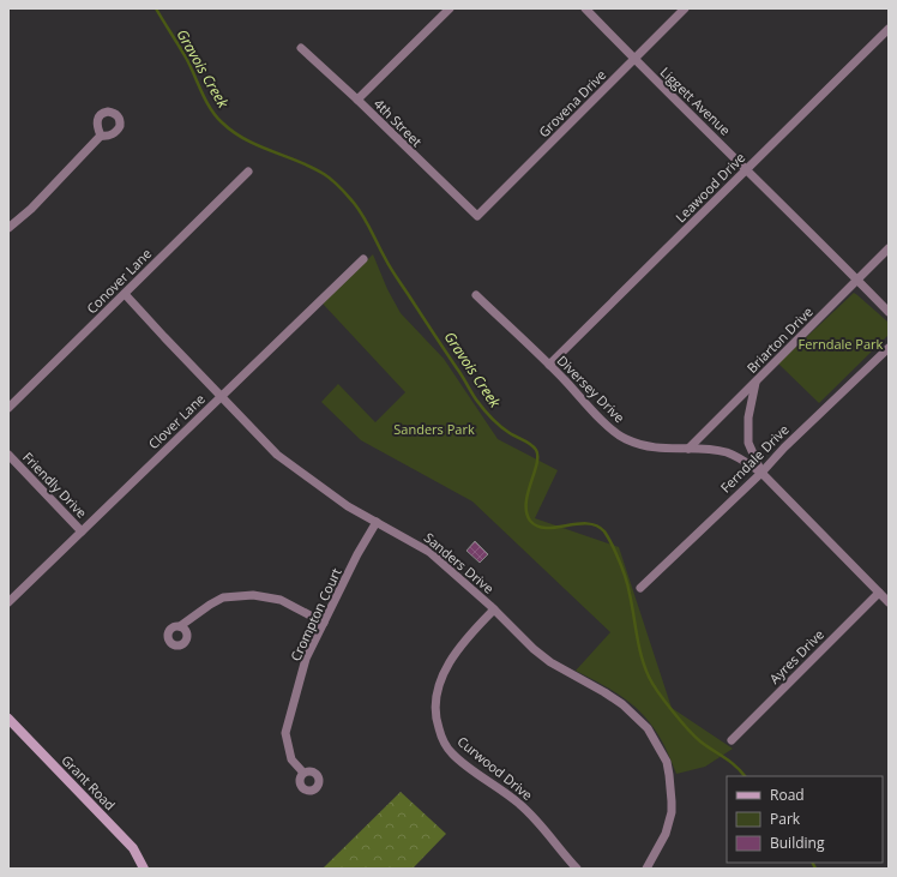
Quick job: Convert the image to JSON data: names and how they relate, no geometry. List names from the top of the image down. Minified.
{"streets":{"street":["Liggett Avenue","Grovena Drive","4th Street","Leawood Drive","Conover Lane","Briarton Drive","Diversey Drive","Clover Lane","Ferndale Drive","Friendly Drive","Sanders Drive","Crompton Court","Ayres Drive","Curwood Drive","Grant Road"]},"crossings":[["Liggett Avenue","Grovena Drive"],["Liggett Avenue","Leawood Drive"],["Liggett Avenue","Briarton Drive"],["Grovena Drive","4th Street"],["Leawood Drive","Diversey Drive"],["Conover Lane","Sanders Drive"],["Briarton Drive","Diversey Drive"],["Diversey Drive","Ferndale Drive"],["Diversey Drive","Ayres Drive"],["Clover Lane","Friendly Drive"],["Clover Lane","Sanders Drive"],["Sanders Drive","Crompton Court"],["Sanders Drive","Curwood Drive"]],"water":["Gravois Creek"],"parks":["Ferndale Park","Sanders Park"],"legend":["Road","Park","Building"]}
